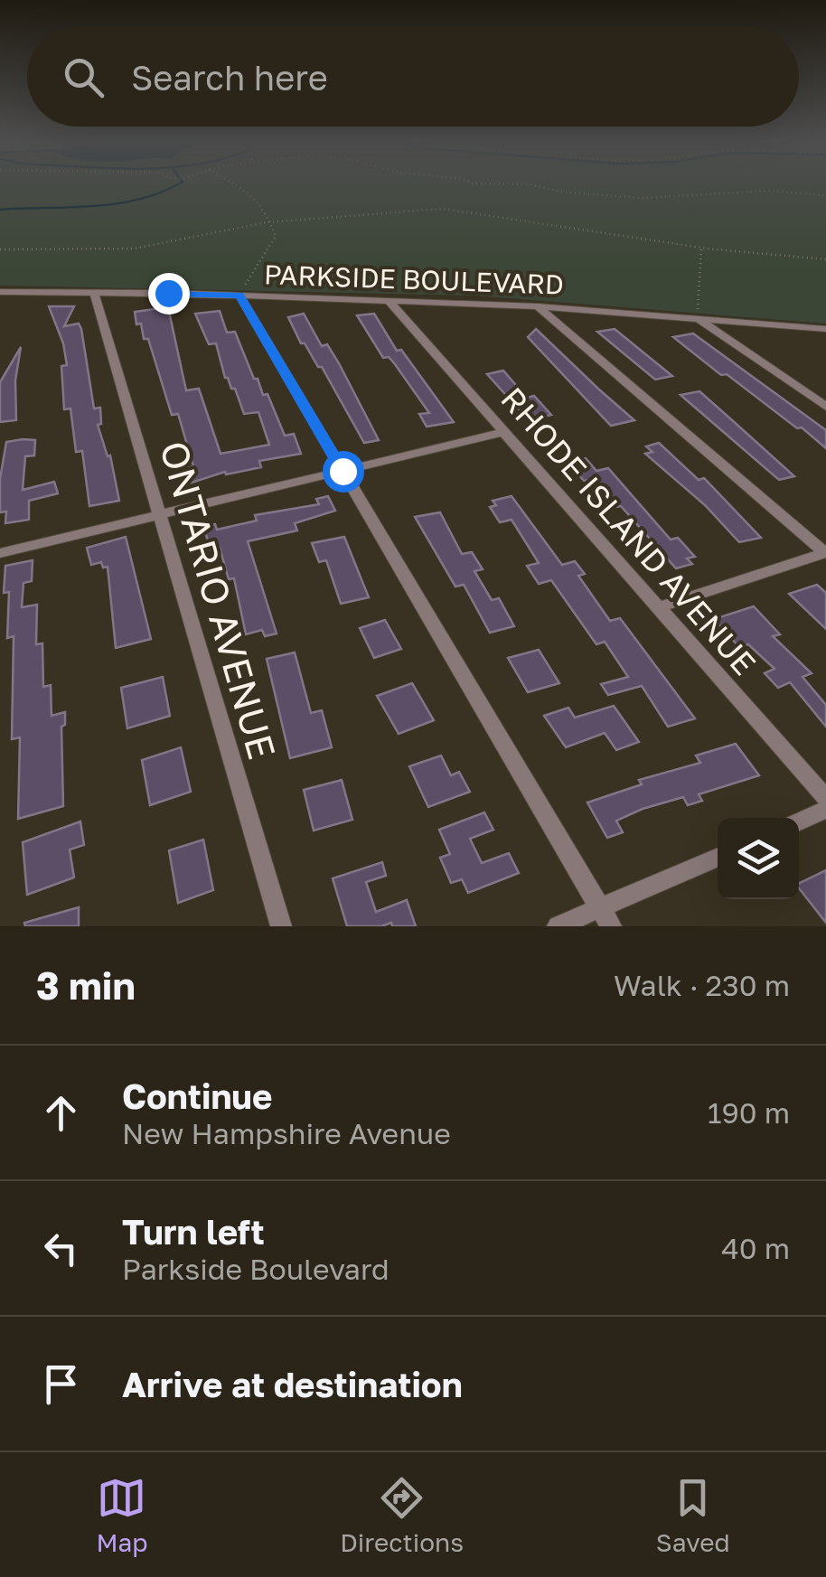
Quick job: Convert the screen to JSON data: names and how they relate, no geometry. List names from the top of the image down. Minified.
{"streets":{"street":["PARKSIDE BOULEVARD","RHODE ISLAND AVENUE","ONTARIO AVENUE"]},"crossings":[["PARKSIDE BOULEVARD","RHODE ISLAND AVENUE"],["PARKSIDE BOULEVARD","ONTARIO AVENUE"]],"page":{"search":"Search here","heading":["3 min","Walk · 230 m"],"list":[["Continue","New Hampshire Avenue","190 m"],["Turn left","Parkside Boulevard","40 m"],"Arrive at destination"],"nav":["Map","Directions","Saved"]}}
